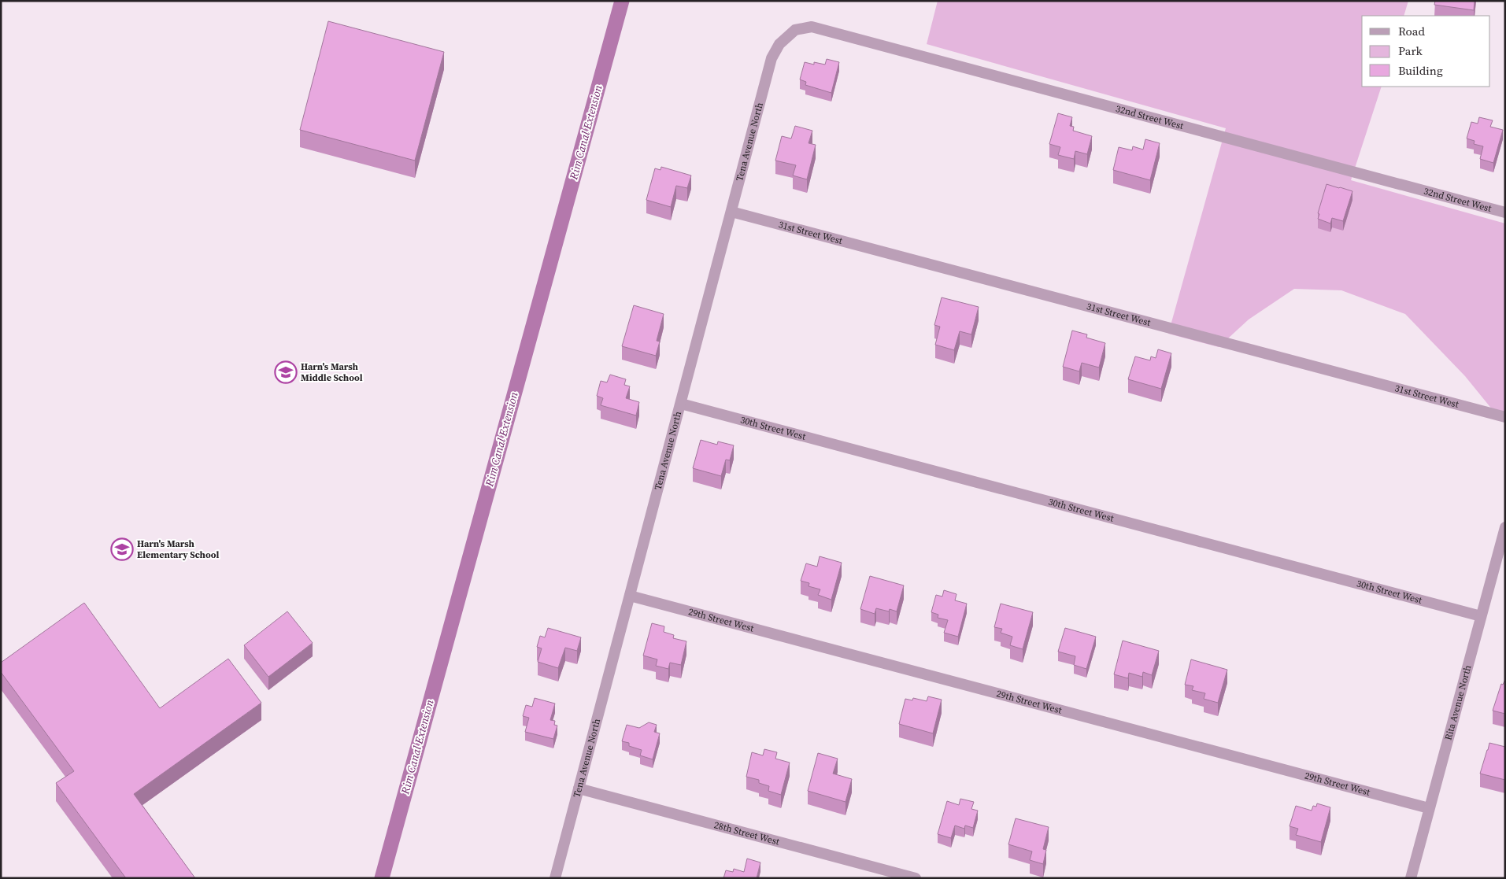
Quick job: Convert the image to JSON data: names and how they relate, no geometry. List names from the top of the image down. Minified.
{"streets":{"street":["32nd Street West","Tena Avenue North","31st Street West","30th Street West","29th Street West","Rita Avenue North","28th Street West"]},"crossings":[["32nd Street West","Tena Avenue North"],["Tena Avenue North","31st Street West"],["Tena Avenue North","30th Street West"],["Tena Avenue North","29th Street West"],["Tena Avenue North","28th Street West"],["30th Street West","Rita Avenue North"],["29th Street West","Rita Avenue North"]],"water":["Rim Canal Extension"],"places":{"school or university":["Harn's Marsh Middle School","Harn's Marsh Elementary School"]},"legend":["Road","Park","Building"]}
